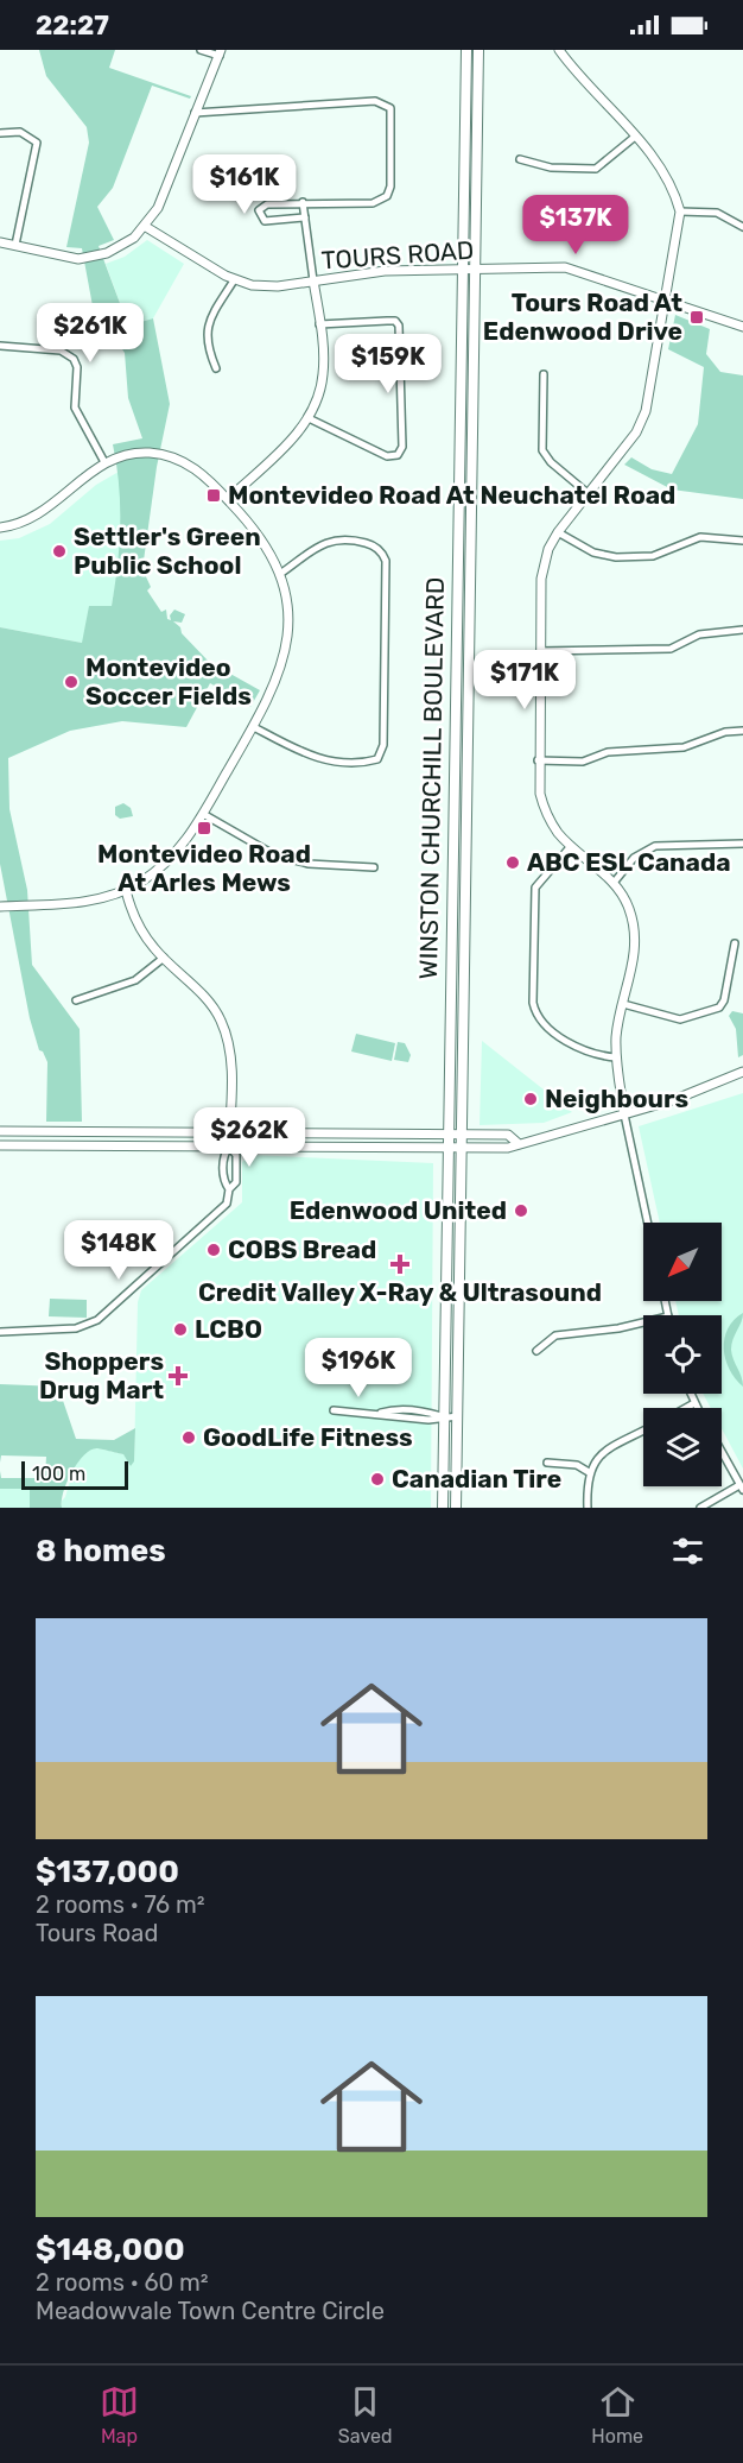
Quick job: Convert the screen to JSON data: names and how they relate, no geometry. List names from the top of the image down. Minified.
{"streets":{"main road":["WINSTON CHURCHILL BOULEVARD"],"street":["TOURS ROAD"]},"crossings":[["TOURS ROAD","WINSTON CHURCHILL BOULEVARD"]],"places":{"transit":["Tours Road At Edenwood Drive","Montevideo Road At Neuchatel Road","Montevideo Road At Arles Mews"],"other":["Settler's Green Public School","Montevideo Soccer Fields","ABC ESL Canada","Neighbours","Edenwood United","COBS Bread","LCBO","GoodLife Fitness","Canadian Tire"],"health":["Credit Valley X-Ray & Ultrasound","Shoppers Drug Mart"]},"scale_bar":"100 m","north":"bottom left","page":{"status":"22:27","price":["$161K","$137K","$261K","$159K","$171K","$262K","$148K","$196K"],"scale":"100 m","heading":"8 homes","list":[{"name":"$137,000","note":"2 rooms · 76 m² · Tours Road"},{"name":"$148,000","note":"2 rooms · 60 m² · Meadowvale Town Centre Circle"}],"tabs":["Map","Saved","Home"]}}
